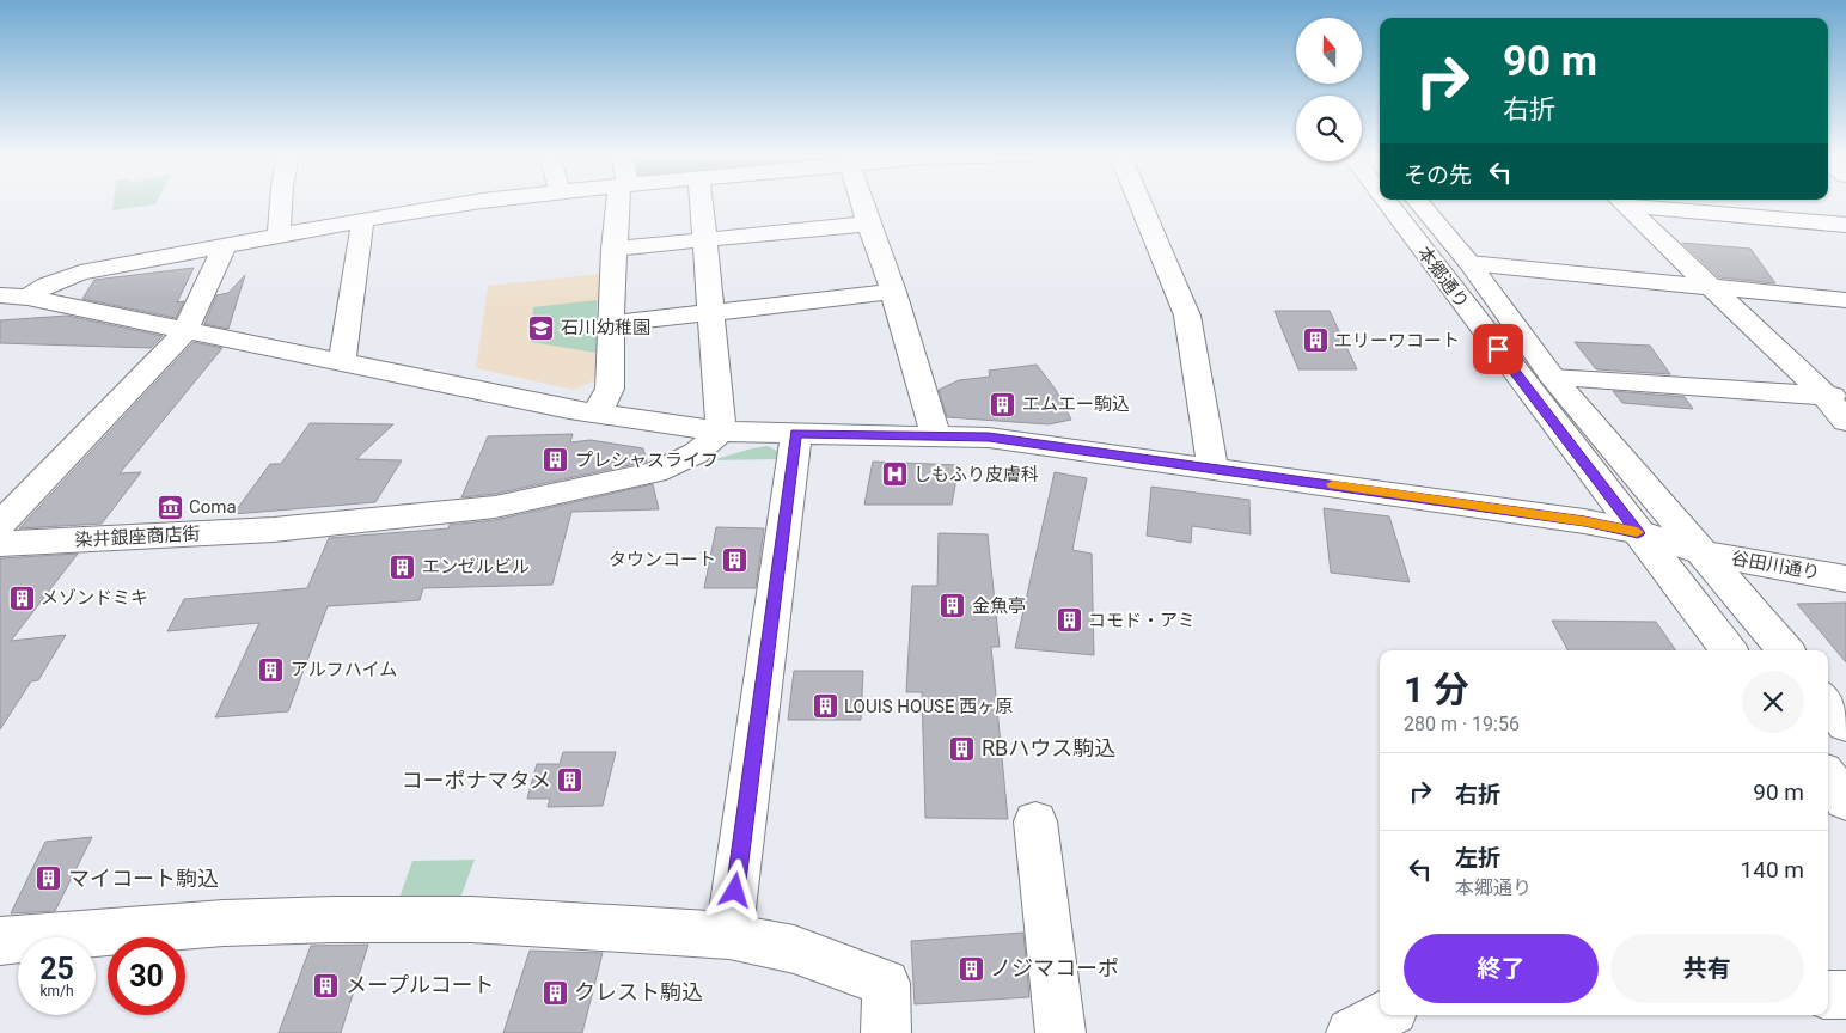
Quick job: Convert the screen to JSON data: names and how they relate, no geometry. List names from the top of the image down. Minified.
{"streets":{"street":["本郷通り","染井銀座商店街","谷田川通り"]},"crossings":[["本郷通り","谷田川通り"],["染井銀座商店街","谷田川通り"]],"places":{"school or university":["石川幼稚園"],"building":["エリーワコート","エムエー駒込","プレシャスライフ","タウンコート","エンゼルビル","メゾンドミキ","金魚亭","コモド・アミ","アルフハイム","LOUIS HOUSE 西ヶ原","RBハウス駒込","コーポナマタメ","マイコート駒込","ノジマコーポ","メープルコート","クレスト駒込"],"hospital":["しもふり皮膚科"],"museum":["Coma"]},"north":"top","page":{"turn":["90 m","右折"],"then":"その先","heading":["1 分","280 m · 19:56"],"list":[{"name":"右折","value":"90 m"},{"name":"左折","note":"本郷通り","value":"140 m"}],"buttons":["終了","共有"],"speed":"25 km/h","limit":"30"}}
